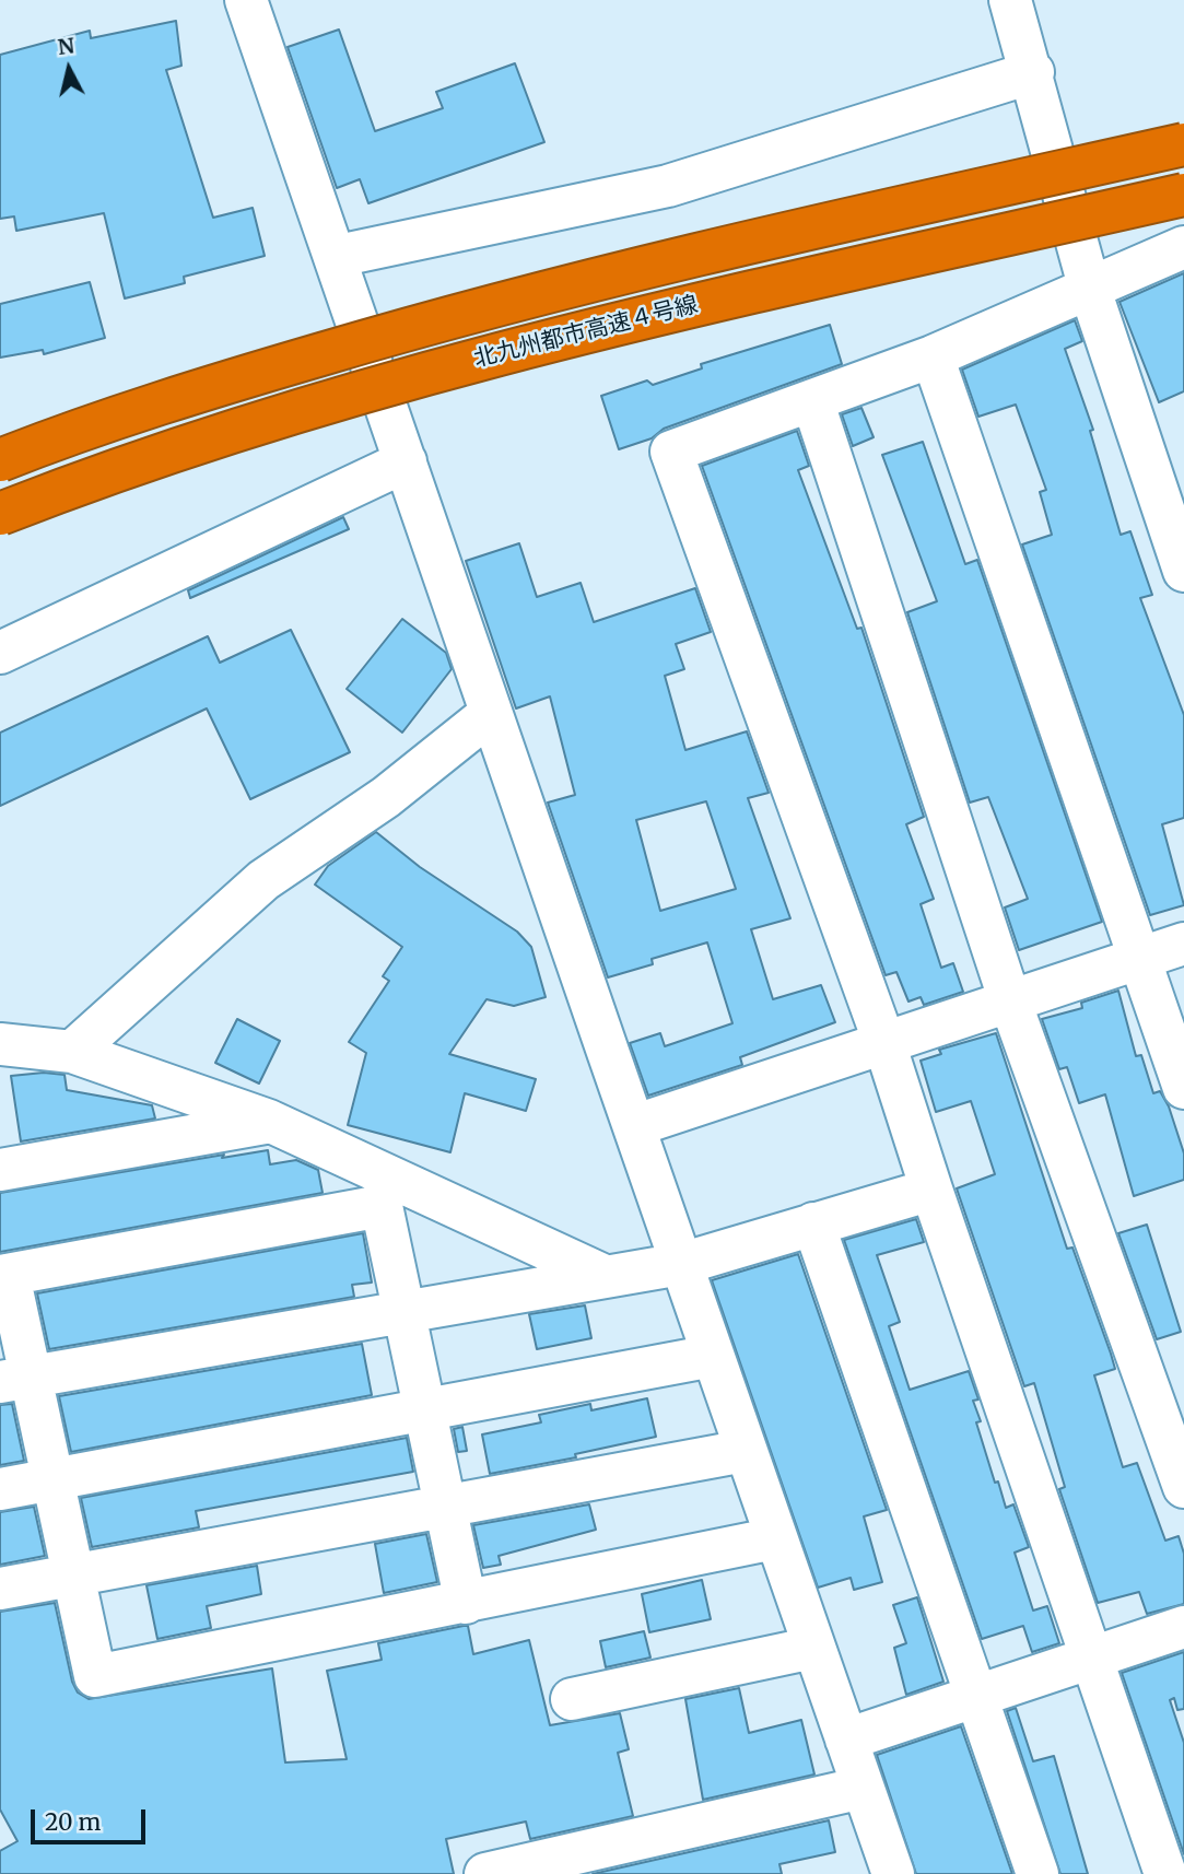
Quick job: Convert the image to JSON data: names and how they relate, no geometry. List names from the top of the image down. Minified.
{"streets":{"highway":["北九州都市高速４号線"]},"scale_bar":"20 m","north":"top"}
